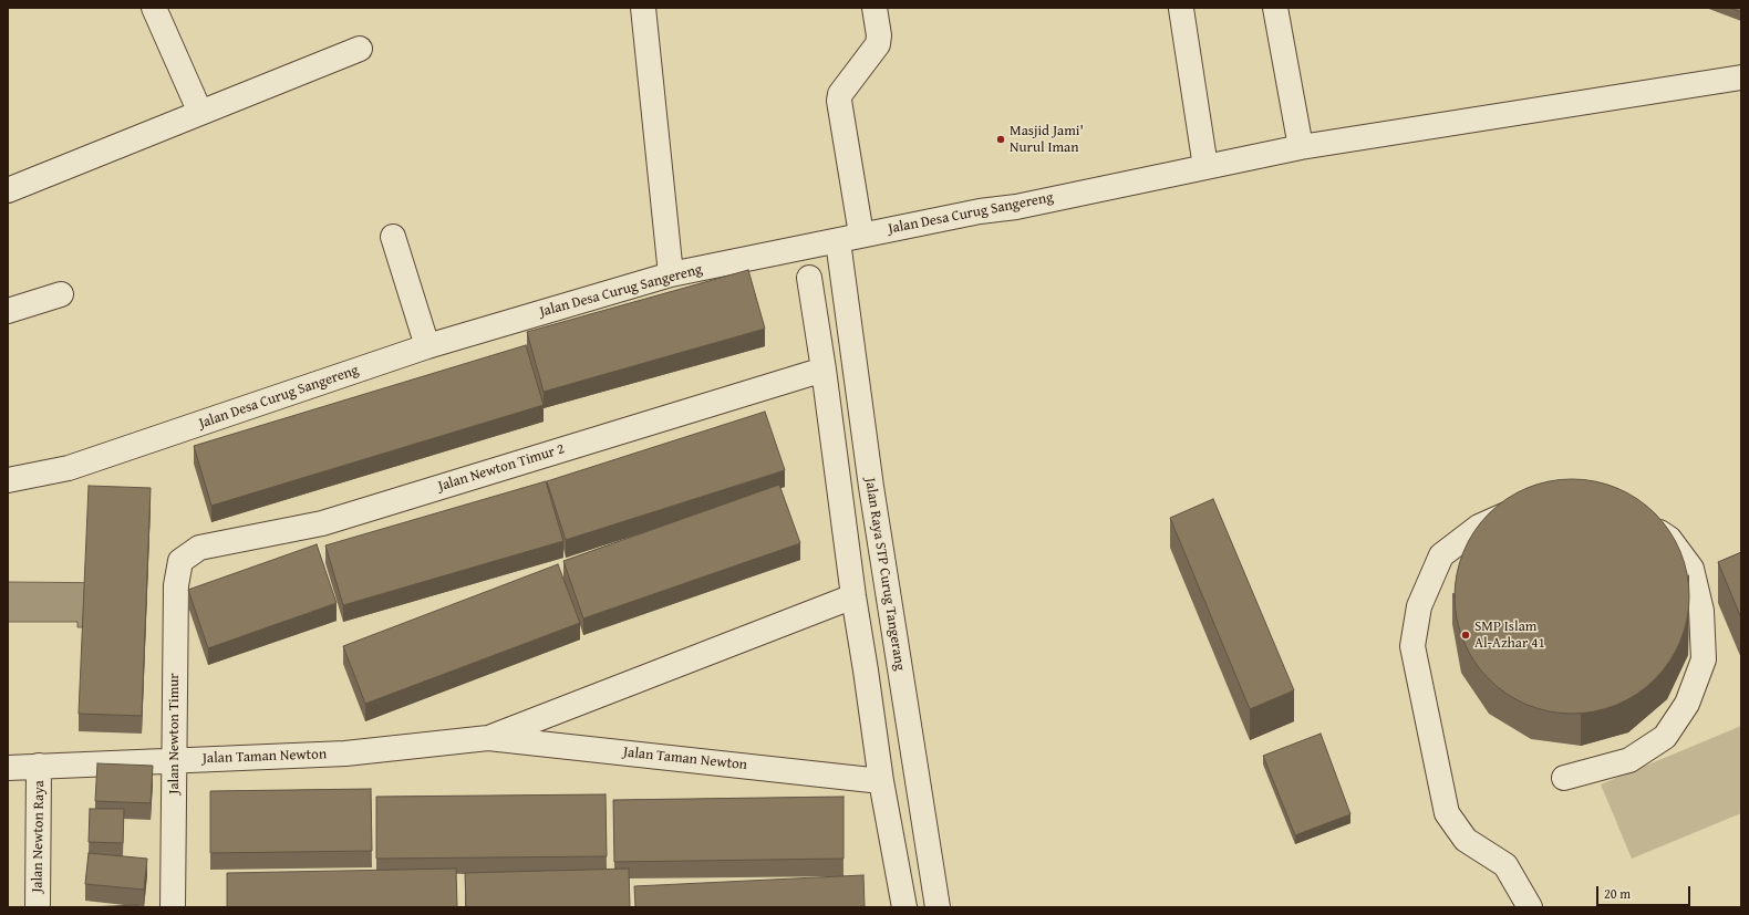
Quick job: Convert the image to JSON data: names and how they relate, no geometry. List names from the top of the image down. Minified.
{"streets":{"street":["Jalan Desa Curug Sangereng","Jalan Newton Timur 2","Jalan Raya STP Curug Tangerang","Jalan Newton Timur","Jalan Taman Newton","Jalan Newton Raya"]},"crossings":[["Jalan Desa Curug Sangereng","Jalan Raya STP Curug Tangerang"],["Jalan Newton Timur 2","Jalan Newton Timur"],["Jalan Newton Timur","Jalan Taman Newton"],["Jalan Taman Newton","Jalan Newton Raya"]],"places":["Masjid Jami' Nurul Iman","SMP Islam Al-Azhar 41"],"scale_bar":"20 m"}
